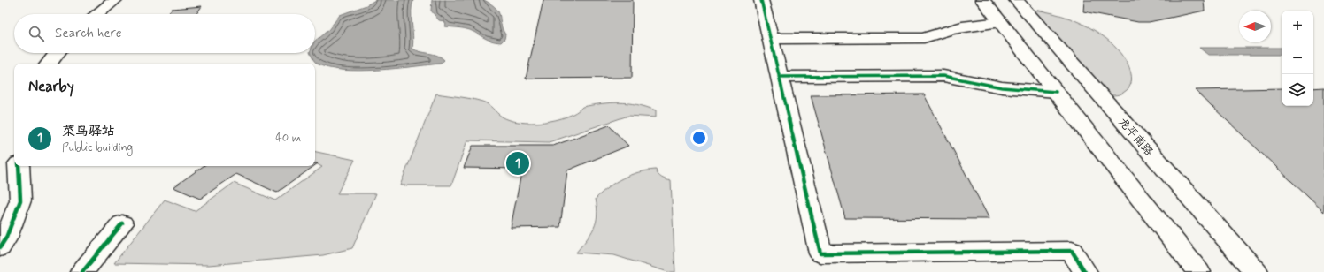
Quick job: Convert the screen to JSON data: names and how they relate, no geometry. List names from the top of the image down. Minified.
{"streets":{"street":["龙平南路"]},"north":"left","page":{"map_buttons":["+","−"],"search":"Search here","heading":"Nearby","list":[{"mark":"1","name":"菜鸟驿站","note":"Public building","value":"40 m"}],"pins":"1"}}
